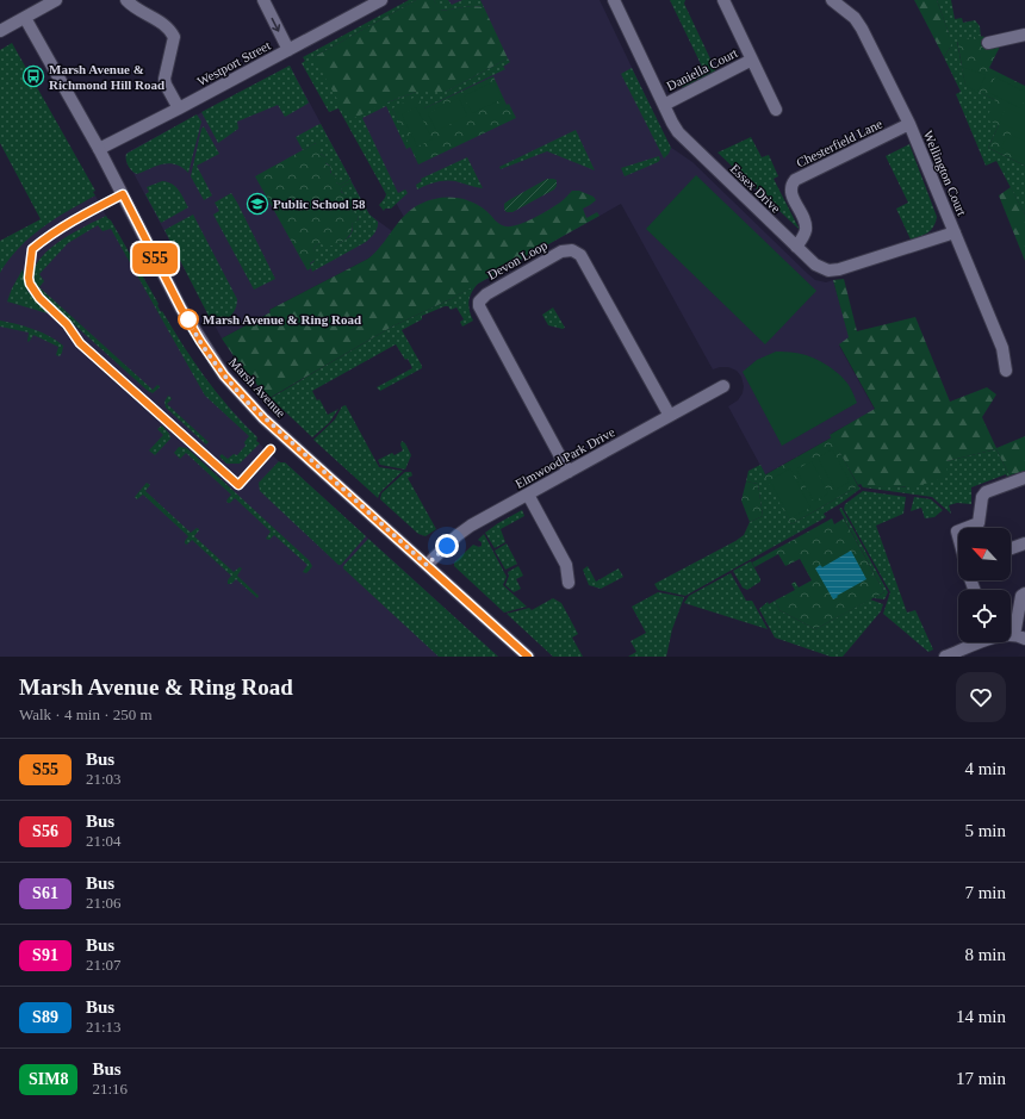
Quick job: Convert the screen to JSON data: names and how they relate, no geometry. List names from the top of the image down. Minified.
{"streets":{"street":["Westport Street","Daniella Court","Chesterfield Lane","Wellington Court","Essex Drive","Devon Loop","Marsh Avenue","Elmwood Park Drive"]},"crossings":[["Westport Street","Marsh Avenue"],["Daniella Court","Essex Drive"],["Chesterfield Lane","Wellington Court"],["Chesterfield Lane","Essex Drive"],["Wellington Court","Essex Drive"],["Devon Loop","Elmwood Park Drive"],["Marsh Avenue","Elmwood Park Drive"]],"places":{"bus stop":["Marsh Avenue & Richmond Hill Road"],"school or university":["Public School 58"],"other":["Marsh Avenue & Ring Road"]},"lines":["bus line S55"],"north":"top left","page":{"on_map":"S55","heading":["Marsh Avenue & Ring Road","Walk · 4 min · 250 m"],"list":[{"mark":"S55","name":"Bus","note":"21:03","value":"4 min"},{"mark":"S56","name":"Bus","note":"21:04","value":"5 min"},{"mark":"S61","name":"Bus","note":"21:06","value":"7 min"},{"mark":"S91","name":"Bus","note":"21:07","value":"8 min"},{"mark":"S89","name":"Bus","note":"21:13","value":"14 min"},{"mark":"SIM8","name":"Bus","note":"21:16","value":"17 min"}]}}
